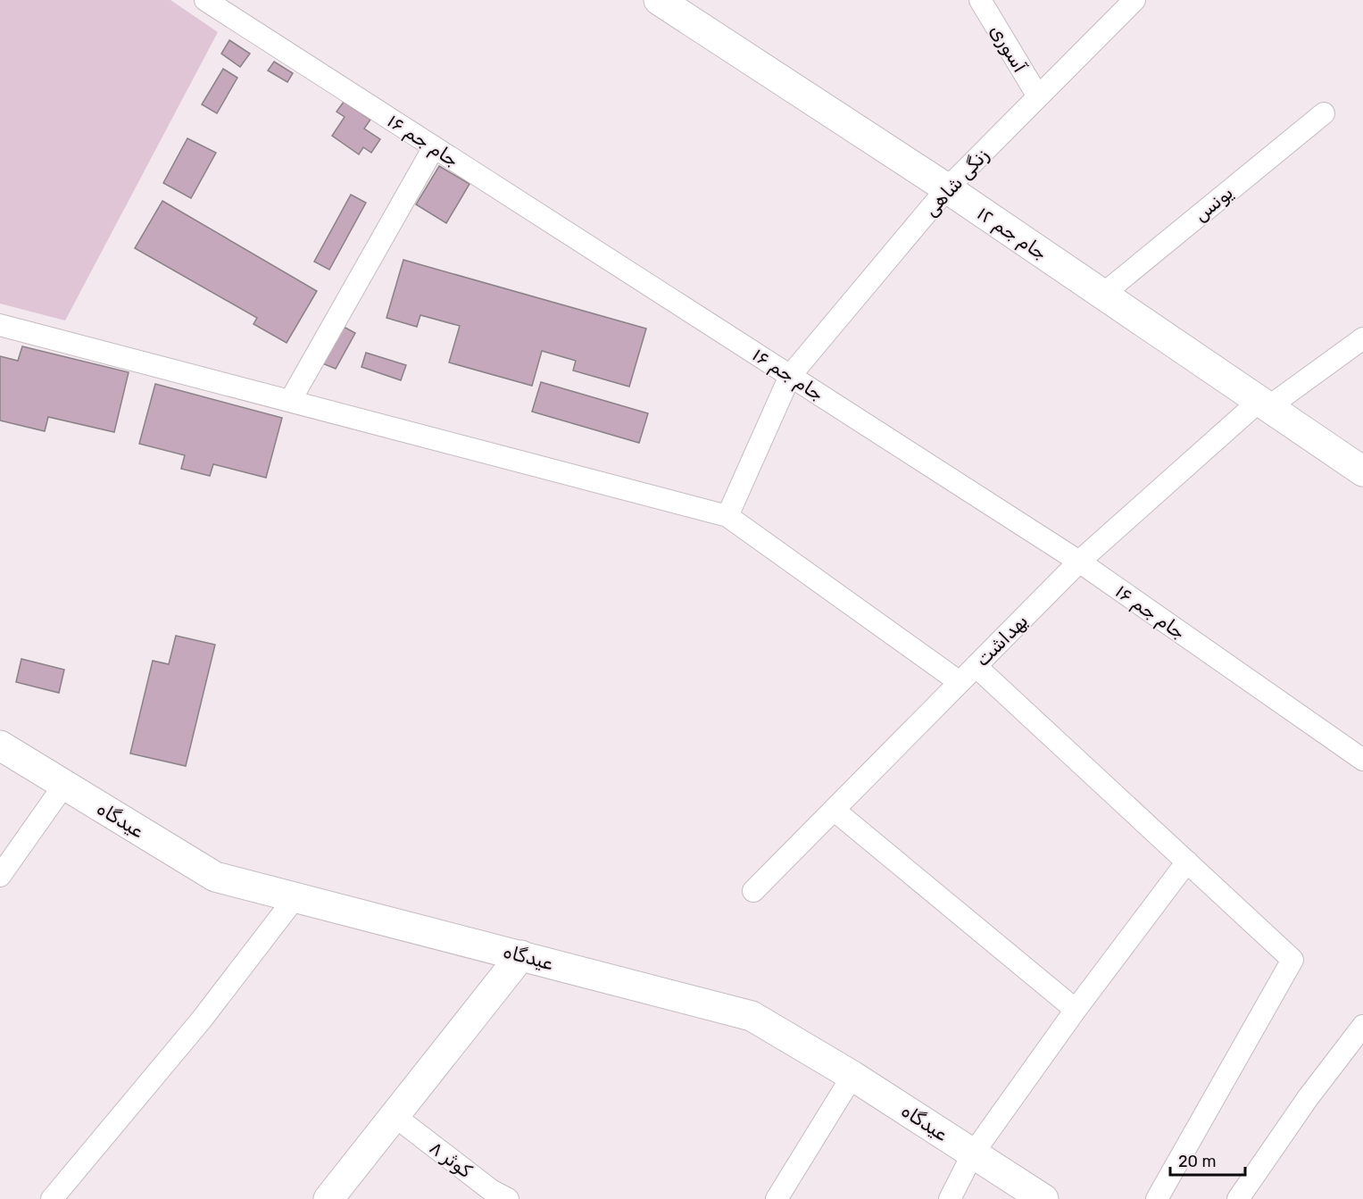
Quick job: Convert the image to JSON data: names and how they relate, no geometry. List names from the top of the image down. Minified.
{"streets":{"street":["آسوری","جام جم ۱۶","زنگی شاهی","یونس","جام جم ۱۲","بهداشت","عیدگاه","کوثر ۸"]},"crossings":[["آسوری","زنگی شاهی"],["جام جم ۱۶","زنگی شاهی"],["جام جم ۱۶","بهداشت"],["زنگی شاهی","جام جم ۱۲"],["یونس","جام جم ۱۲"],["جام جم ۱۲","بهداشت"]],"scale_bar":"20 m"}
